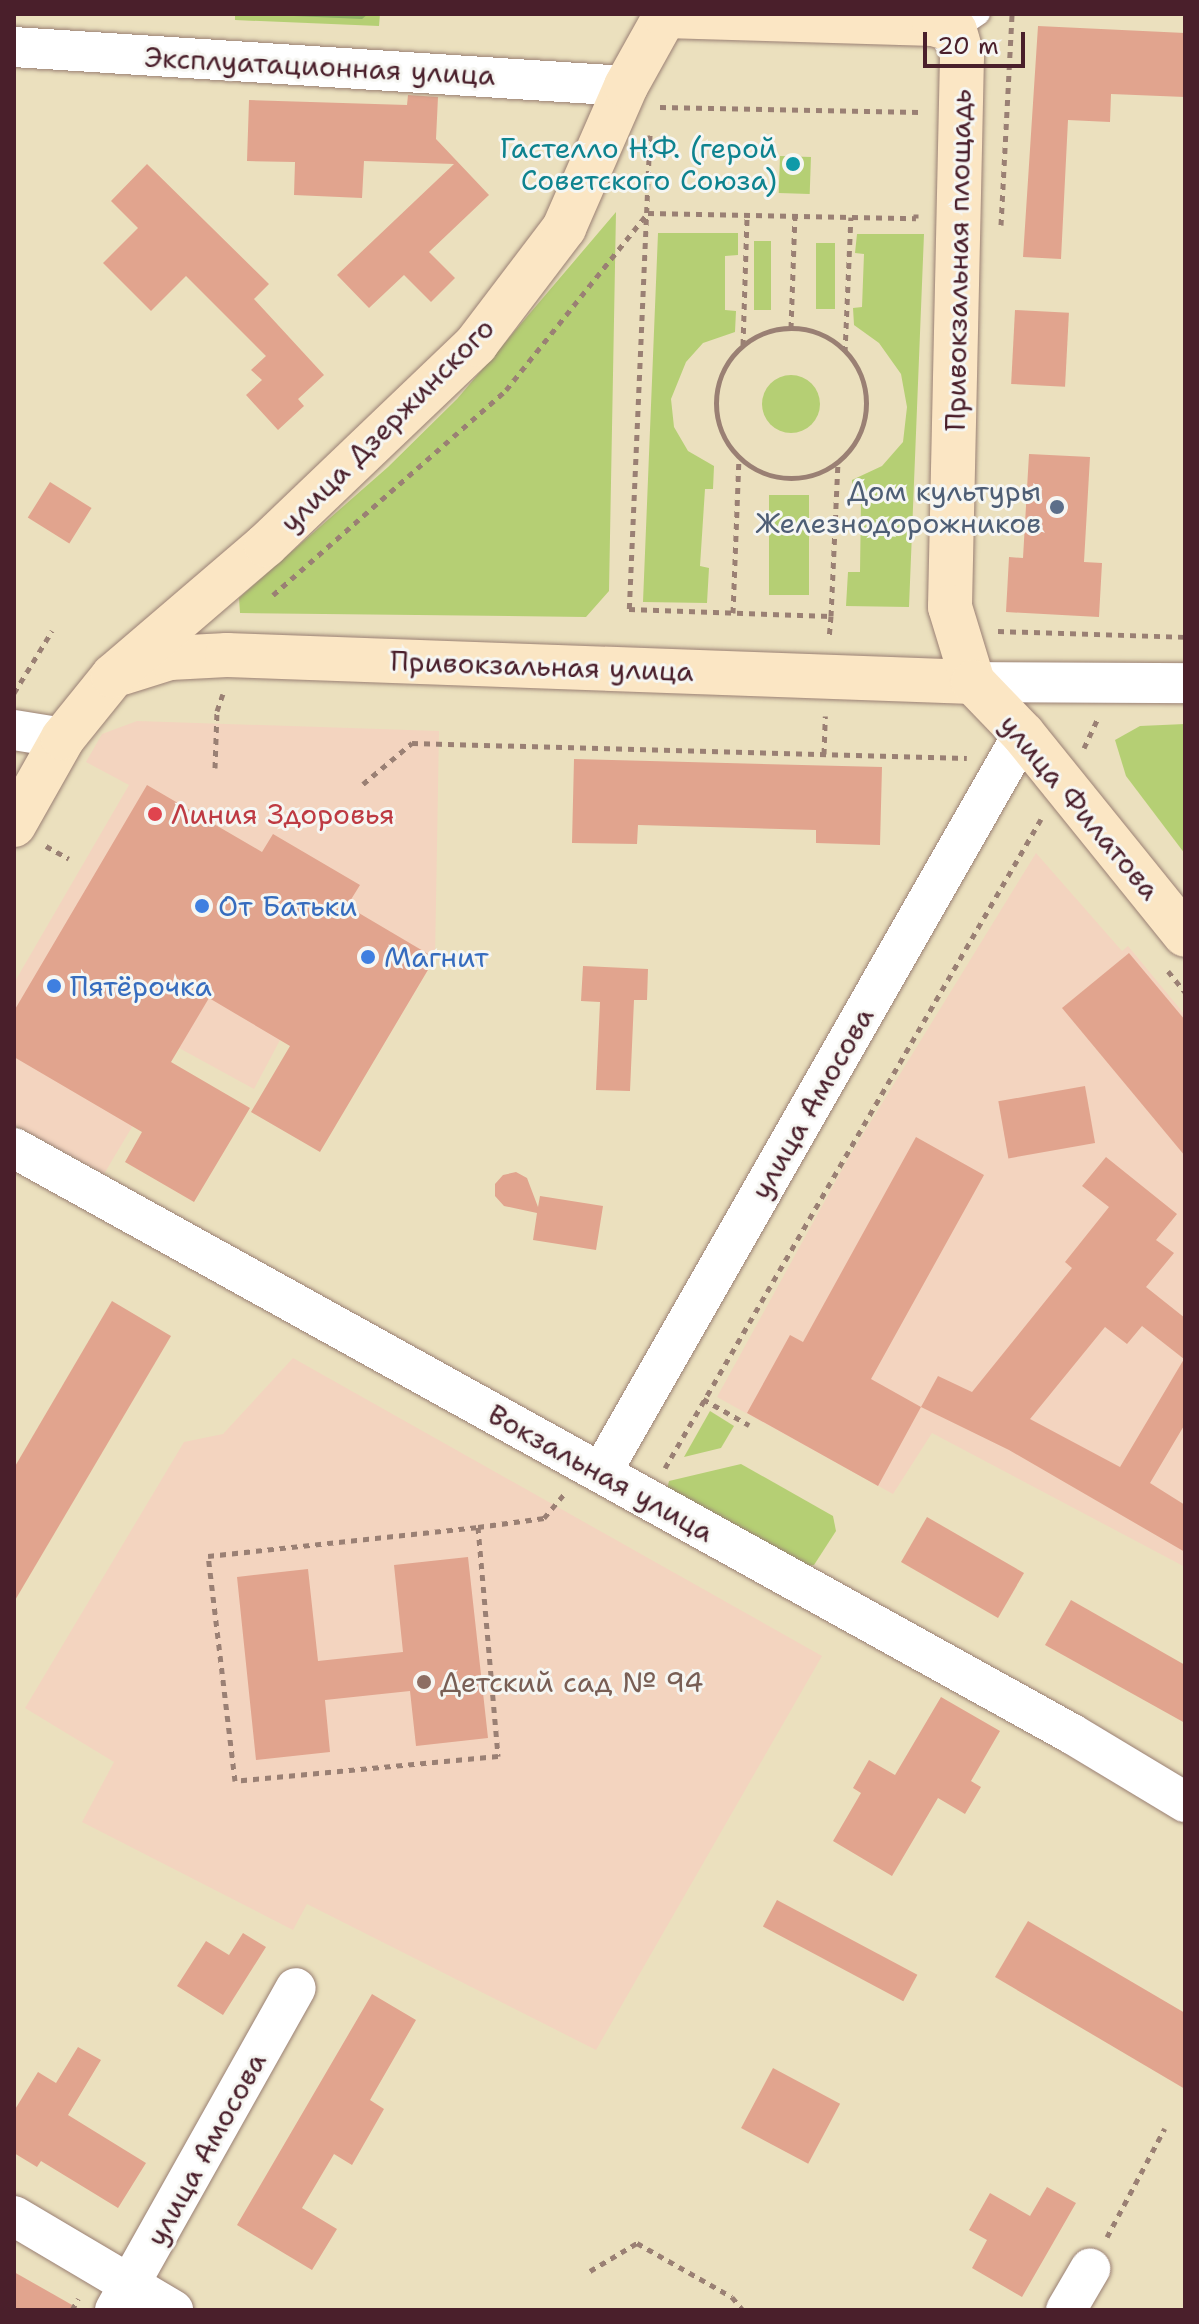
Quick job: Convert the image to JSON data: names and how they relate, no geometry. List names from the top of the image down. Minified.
{"streets":{"street":["Эксплуатационная улица","Привокзальная площадь","улица Дзержинского","Привокзальная улица","улица Филатова","улица Амосова","Вокзальная улица"]},"crossings":[["Эксплуатационная улица","улица Дзержинского"],["Привокзальная площадь","улица Дзержинского"],["Привокзальная площадь","Привокзальная улица"],["Привокзальная площадь","улица Филатова"],["улица Дзержинского","Привокзальная улица"],["Привокзальная улица","улица Филатова"],["улица Филатова","улица Амосова"],["улица Амосова","Вокзальная улица"]],"places":["Гастелло Н.Ф. (герой Советского Союза)","Дом культуры Железнодорожников","Линия Здоровья","От Батьки","Магнит","Пятёрочка","Детский сад № 94"],"scale_bar":"20 m"}
